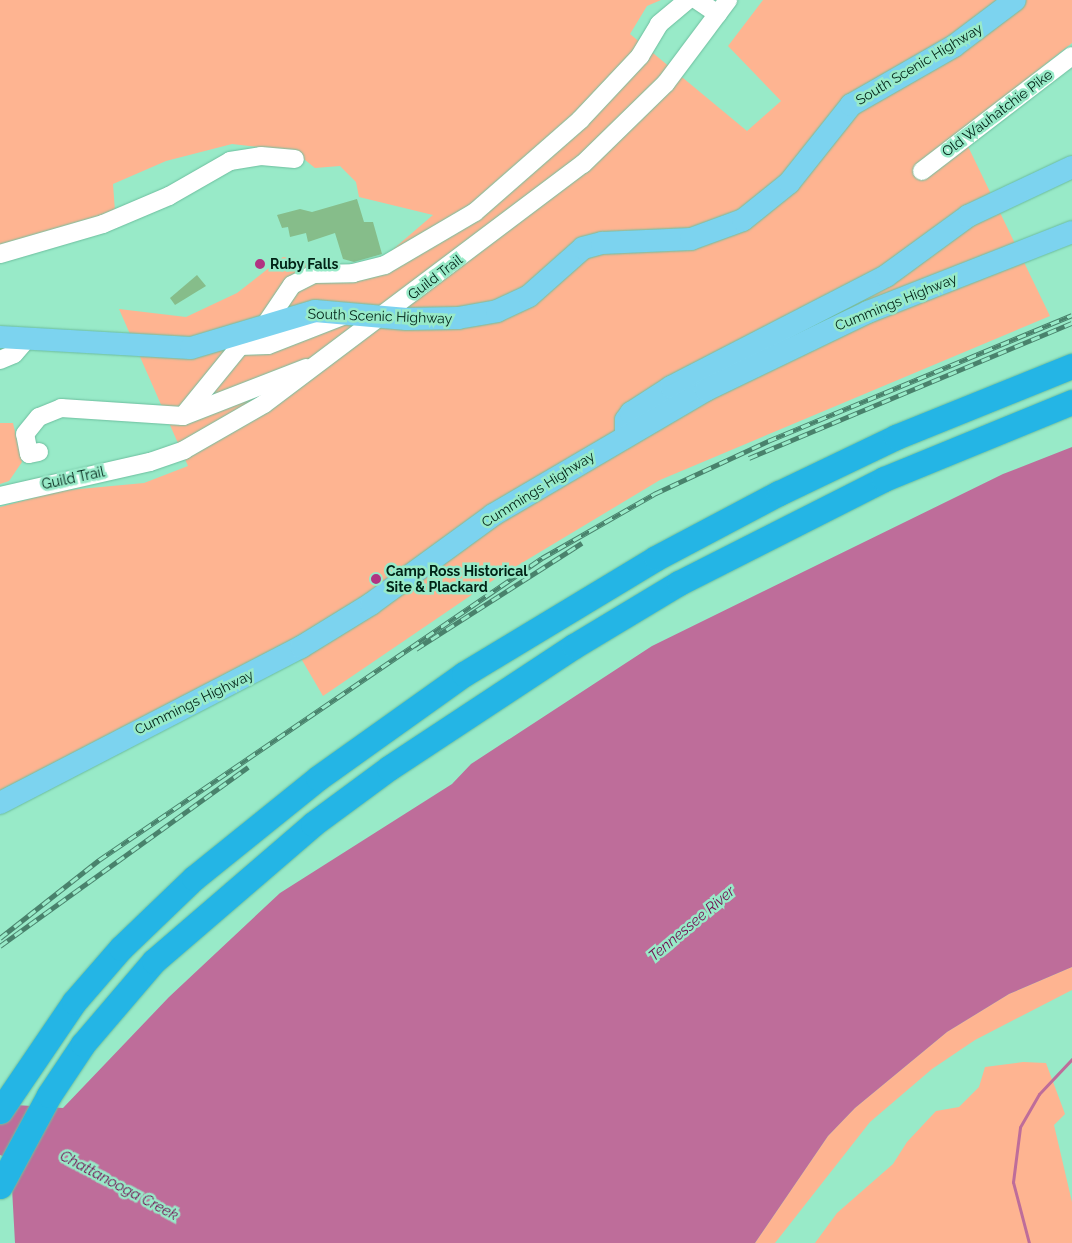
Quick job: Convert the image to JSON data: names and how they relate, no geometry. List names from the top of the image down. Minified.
{"streets":{"main road":["South Scenic Highway","Cummings Highway"],"street":["Old Wauhatchie Pike","Guild Trail"]},"crossings":[["South Scenic Highway","Guild Trail"]],"water":["Tennessee River","Chattanooga Creek"],"places":["Ruby Falls","Camp Ross Historical Site & Plackard"]}
